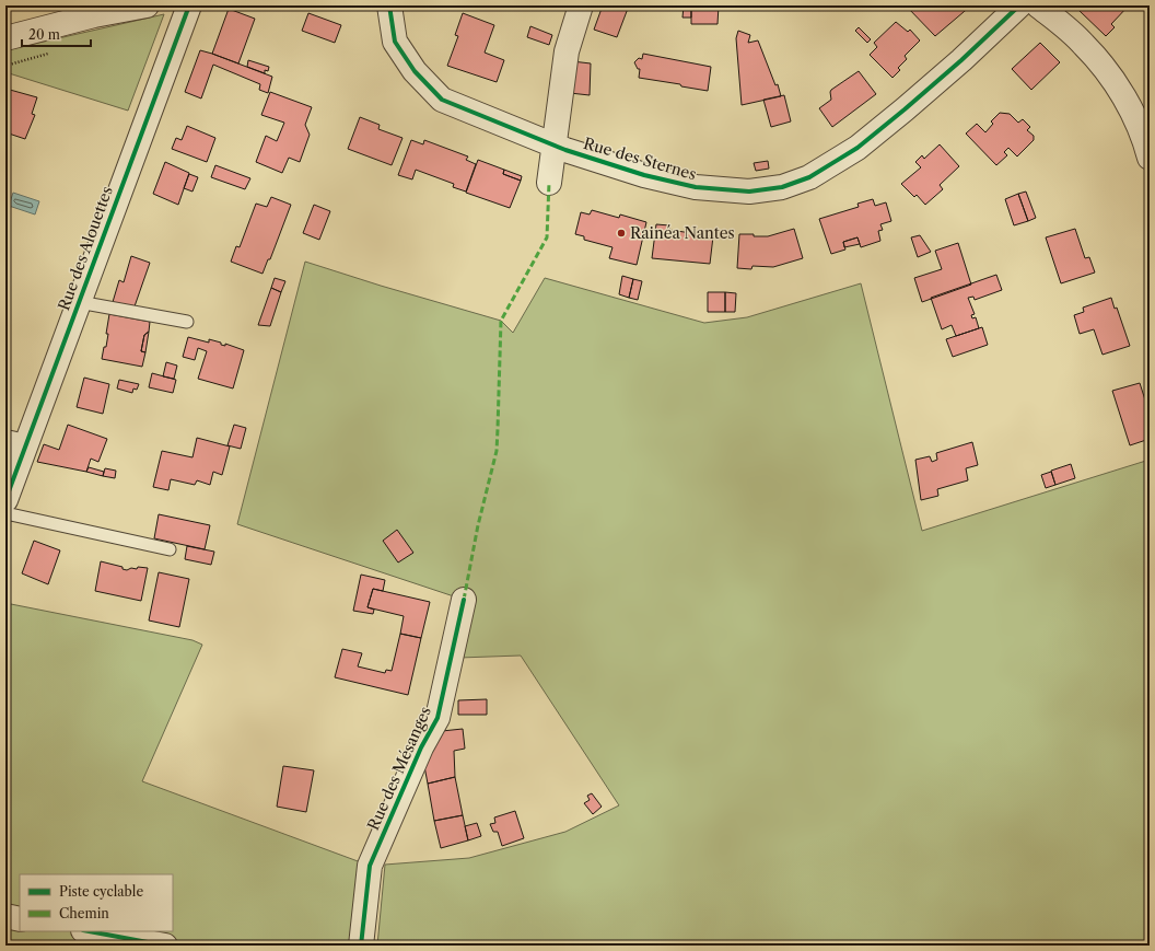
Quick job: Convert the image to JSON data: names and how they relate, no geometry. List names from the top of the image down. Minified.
{"streets":{"street":["Rue des Sternes","Rue des Alouettes","Rue des Mésanges"]},"places":["Rainéa Nantes"],"legend":["Piste cyclable","Chemin"],"scale_bar":"20 m"}
